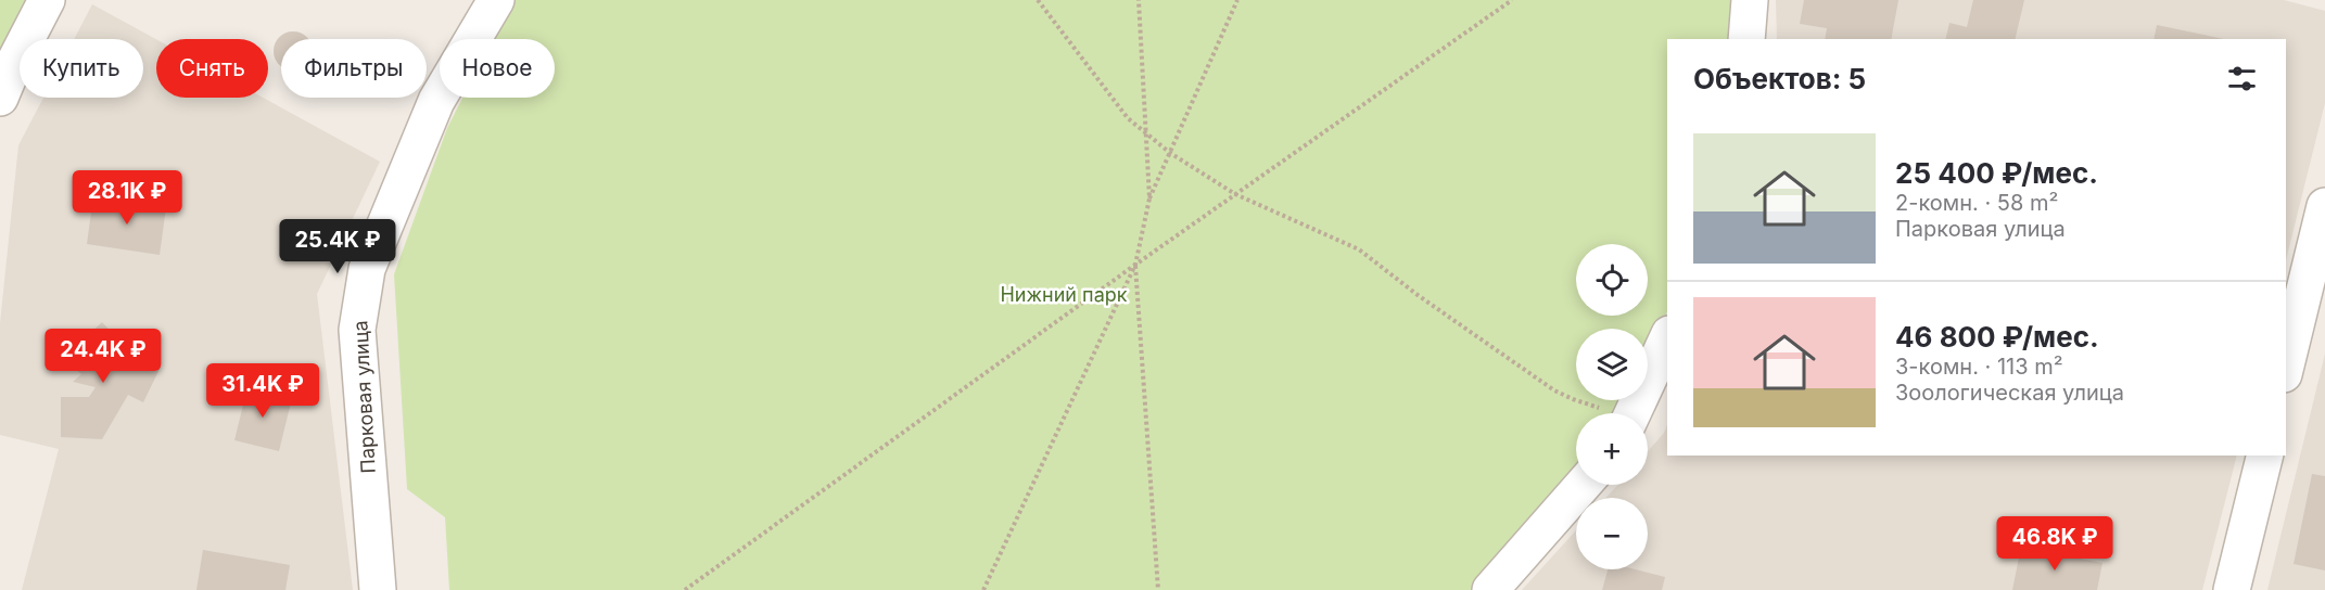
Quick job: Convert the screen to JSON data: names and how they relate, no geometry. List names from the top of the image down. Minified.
{"streets":{"street":["Парковая улица"]},"parks":["Нижний парк"],"page":{"chip":["Купить","Снять","Фильтры","Новое"],"heading":"Объектов: 5","list":[{"name":"25 400 ₽/мес.","note":"2-комн. · 58 m² · Парковая улица"},{"name":"46 800 ₽/мес.","note":"3-комн. · 113 m² · Зоологическая улица"}],"price":["28.1K ₽","25.4K ₽","24.4K ₽","31.4K ₽","46.8K ₽"],"map_buttons":["+","−"]}}
